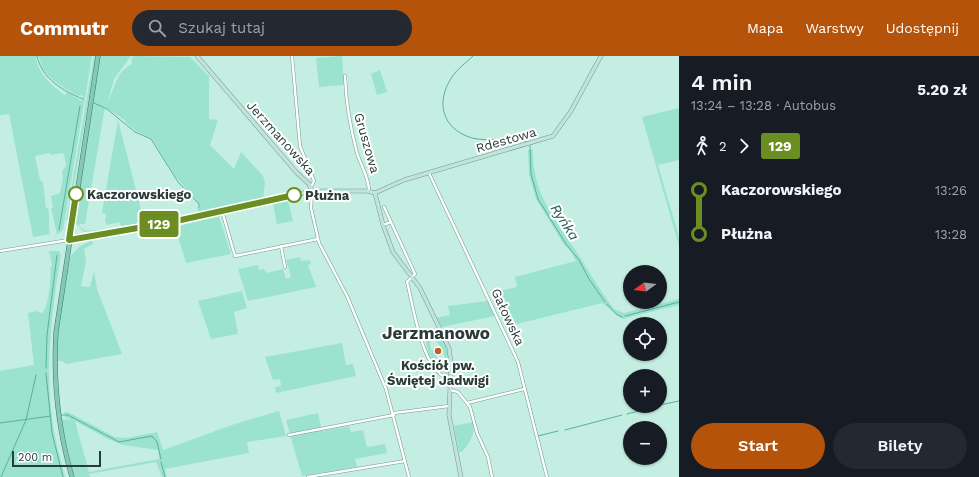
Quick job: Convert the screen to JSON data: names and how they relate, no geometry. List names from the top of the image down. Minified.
{"streets":{"street":["Jerzmanowska","Rdestowa","Gruszowa","Gałowska"]},"crossings":[["Jerzmanowska","Rdestowa"],["Jerzmanowska","Gruszowa"],["Rdestowa","Gałowska"]],"districts":["Jerzmanowo"],"water":["Ryńka"],"places":["Kaczorowskiego","Płużna","Kościół pw. Świętej Jadwigi"],"lines":["bus line 129"],"scale_bar":"200 m","north":"left","page":{"header":"Commutr","search":"Szukaj tutaj","nav":["Mapa","Warstwy","Udostępnij"],"on_map":"129","heading":["4 min","13:24 – 13:28 · Autobus","5.20 zł"],"legs":["2","129"],"list":[{"name":"Kaczorowskiego","value":"13:26"},{"name":"Płużna","value":"13:28"}],"map_buttons":["+","−"],"buttons":["Start","Bilety"],"scale":"200 m"}}
